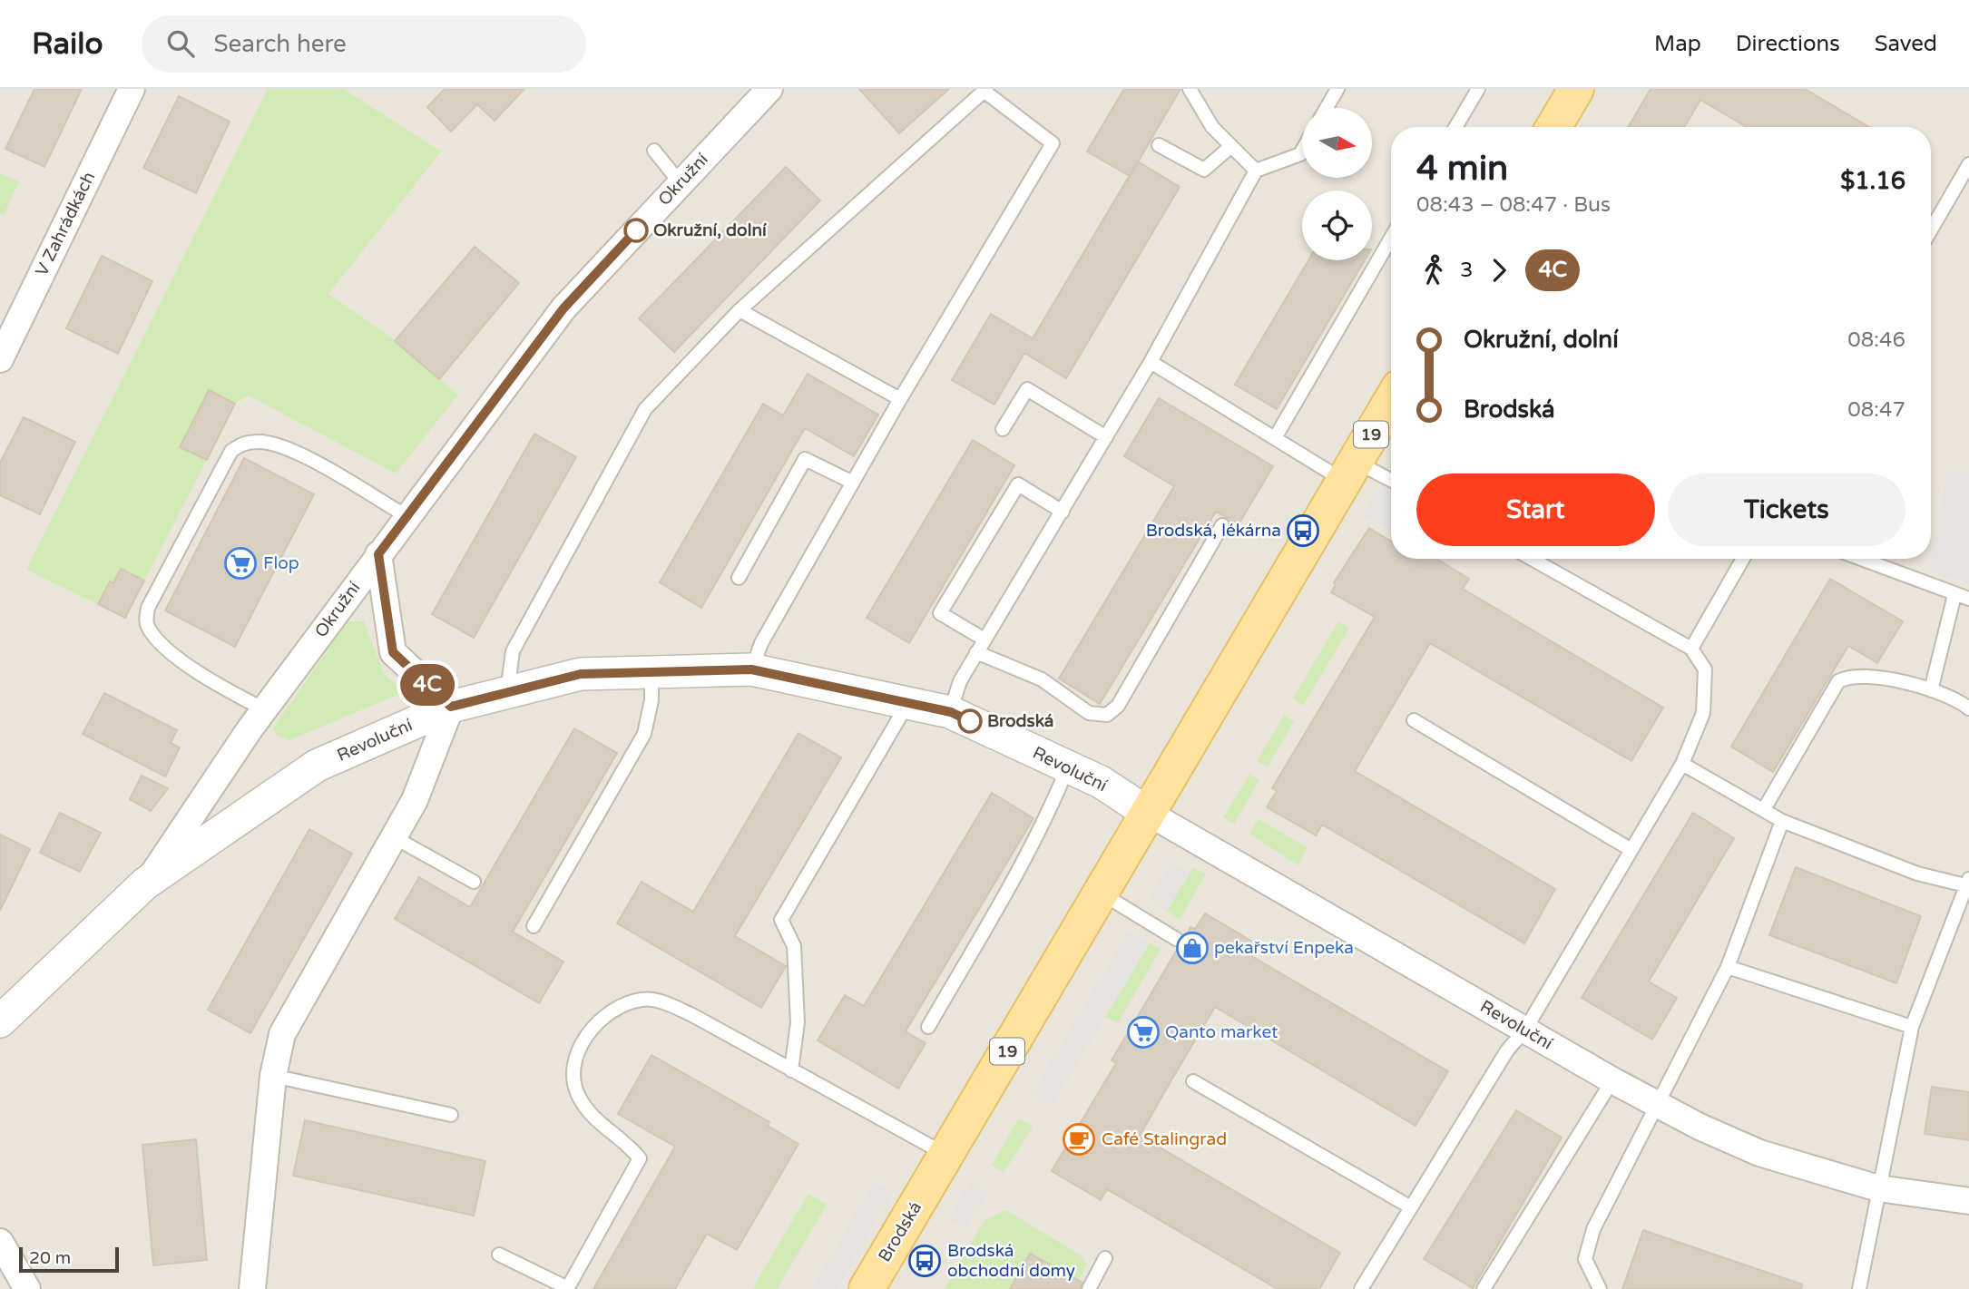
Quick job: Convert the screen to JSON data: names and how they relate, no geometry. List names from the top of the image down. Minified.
{"streets":{"main road":["19","Brodská"],"street":["Okružní","V Zahrádkách","Revoluční"]},"crossings":[["Okružní","Revoluční"],["Revoluční","Brodská"]],"places":{"other":["Okružní, dolní","Brodská"],"bus stop":["Brodská, lékárna","Brodská obchodní domy"],"supermarket":["Flop","Qanto market"],"shop":["pekařství Enpeka"],"cafe":["Café Stalingrad"]},"lines":["bus line 4C"],"scale_bar":"20 m","north":"right","page":{"header":"Railo","search":"Search here","nav":["Map","Directions","Saved"],"on_map":"4C","heading":["4 min","08:43 – 08:47 · Bus","$1.16"],"legs":["3","4C"],"list":[{"name":"Okružní, dolní","value":"08:46"},{"name":"Brodská","value":"08:47"}],"buttons":["Start","Tickets"],"scale":"20 m"}}
